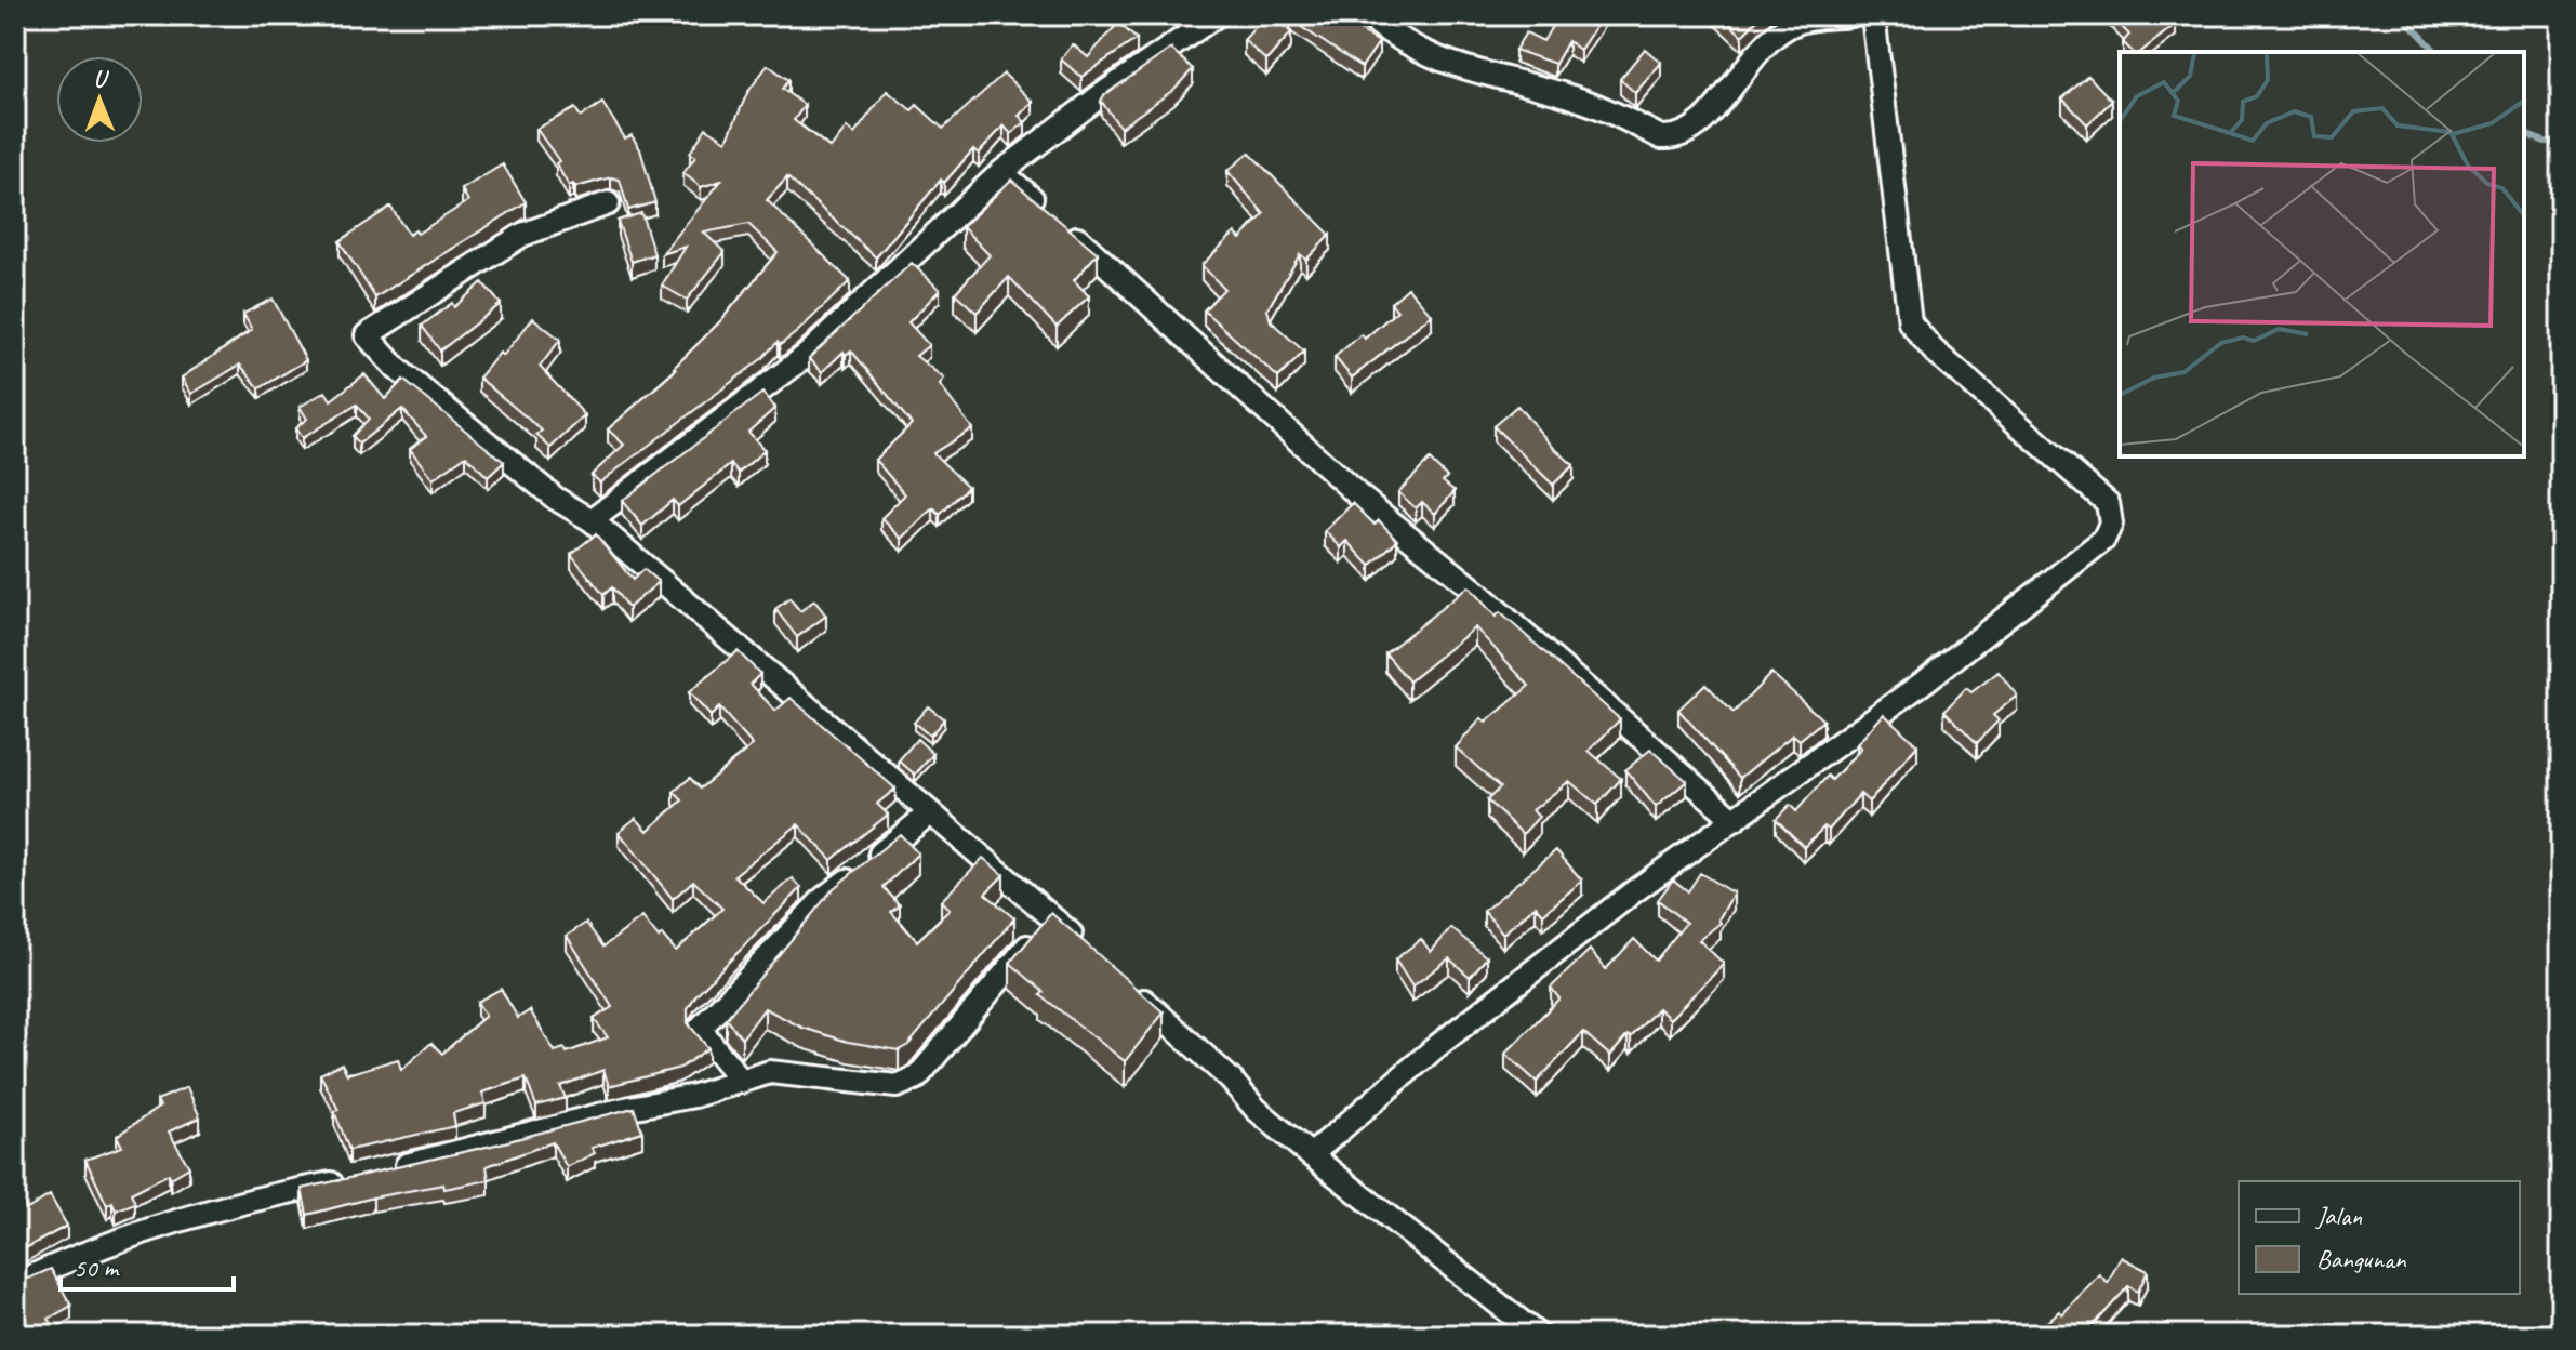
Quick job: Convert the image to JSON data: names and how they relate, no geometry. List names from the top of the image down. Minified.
{"legend":["Jalan","Bangunan"],"scale_bar":"50 m","north":"top"}
